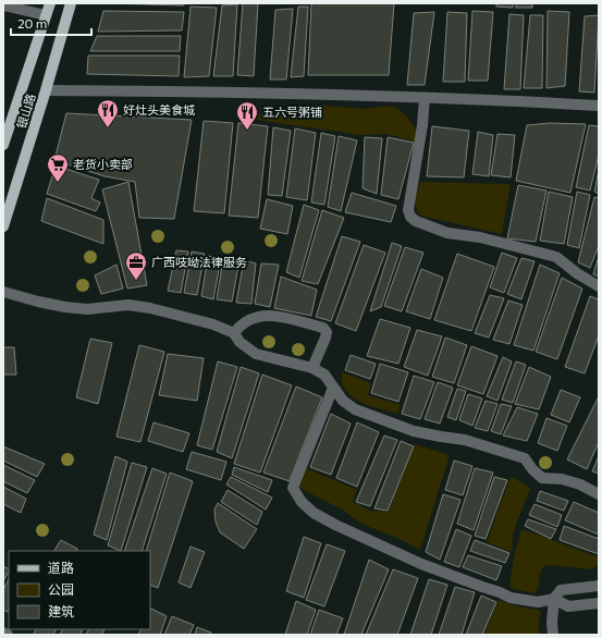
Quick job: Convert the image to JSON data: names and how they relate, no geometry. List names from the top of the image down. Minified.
{"streets":{"main road":["银山路"]},"places":{"restaurant":["好灶头美食城","五六号粥铺"],"supermarket":["老货小卖部"],"office":["广西吱呦法律服务"]},"legend":["道路","公园","建筑"],"scale_bar":"20 m"}
